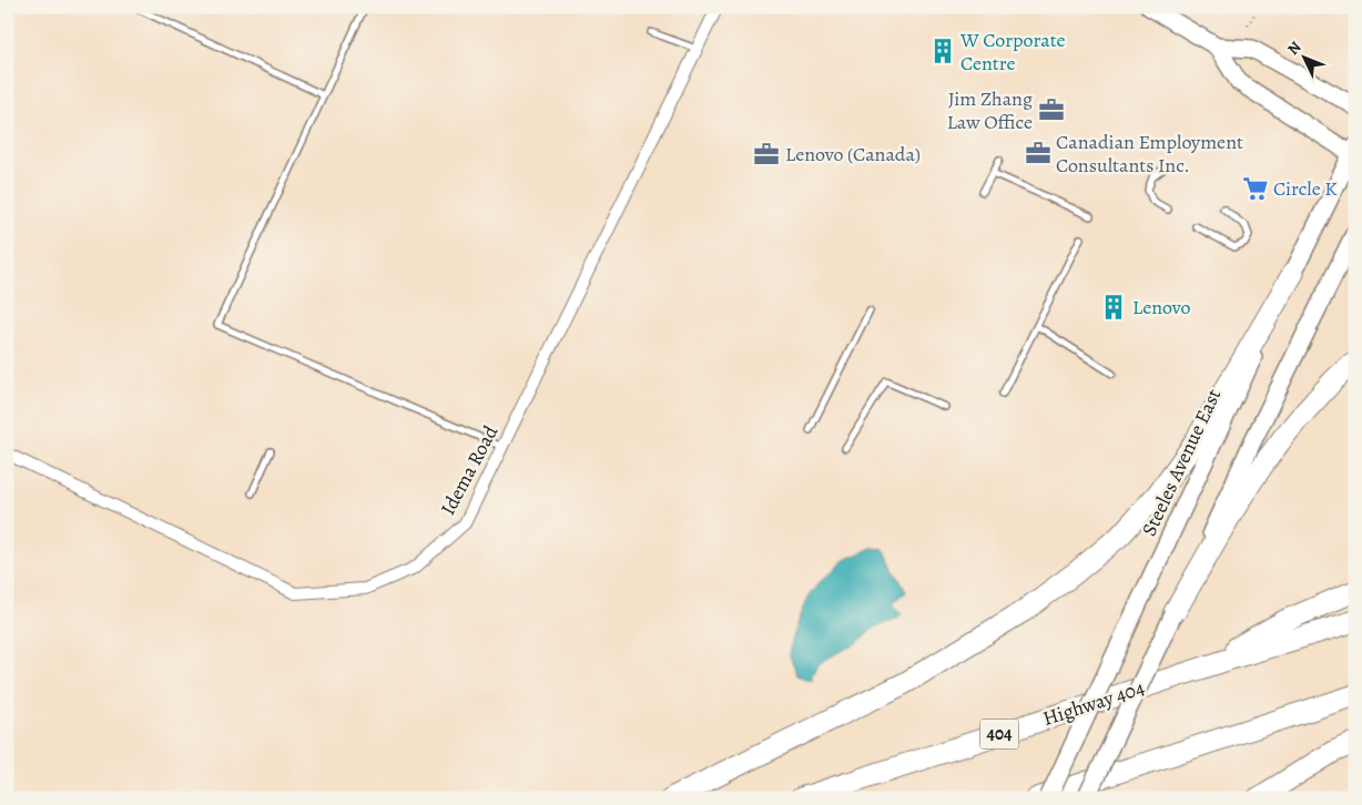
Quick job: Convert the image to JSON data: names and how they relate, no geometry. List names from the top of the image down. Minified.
{"streets":{"highway":["Highway 404","404"],"main road":["Steeles Avenue East"],"street":["Idema Road"]},"places":{"building":["W Corporate Centre","Lenovo"],"office":["Jim Zhang Law Office","Canadian Employment Consultants Inc.","Lenovo (Canada)"],"supermarket":["Circle K"]},"north":"top left"}
